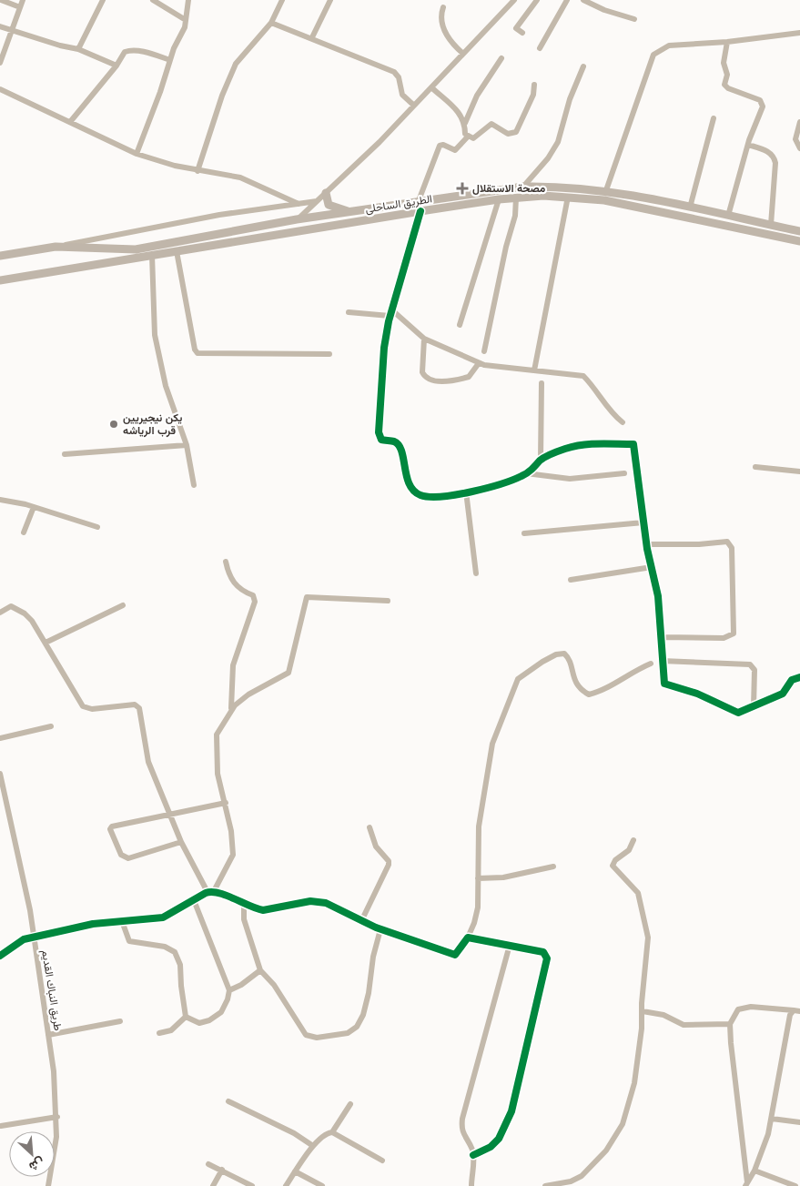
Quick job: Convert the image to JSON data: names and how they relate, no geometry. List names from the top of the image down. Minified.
{"streets":{"highway":["الطريق الساحلى"],"street":["طريق النباك القديم"]},"places":{"health":["مصحة الاستقلال"],"other":["يكن نيجيريين قرب الرياشه"]},"north":"bottom right"}
